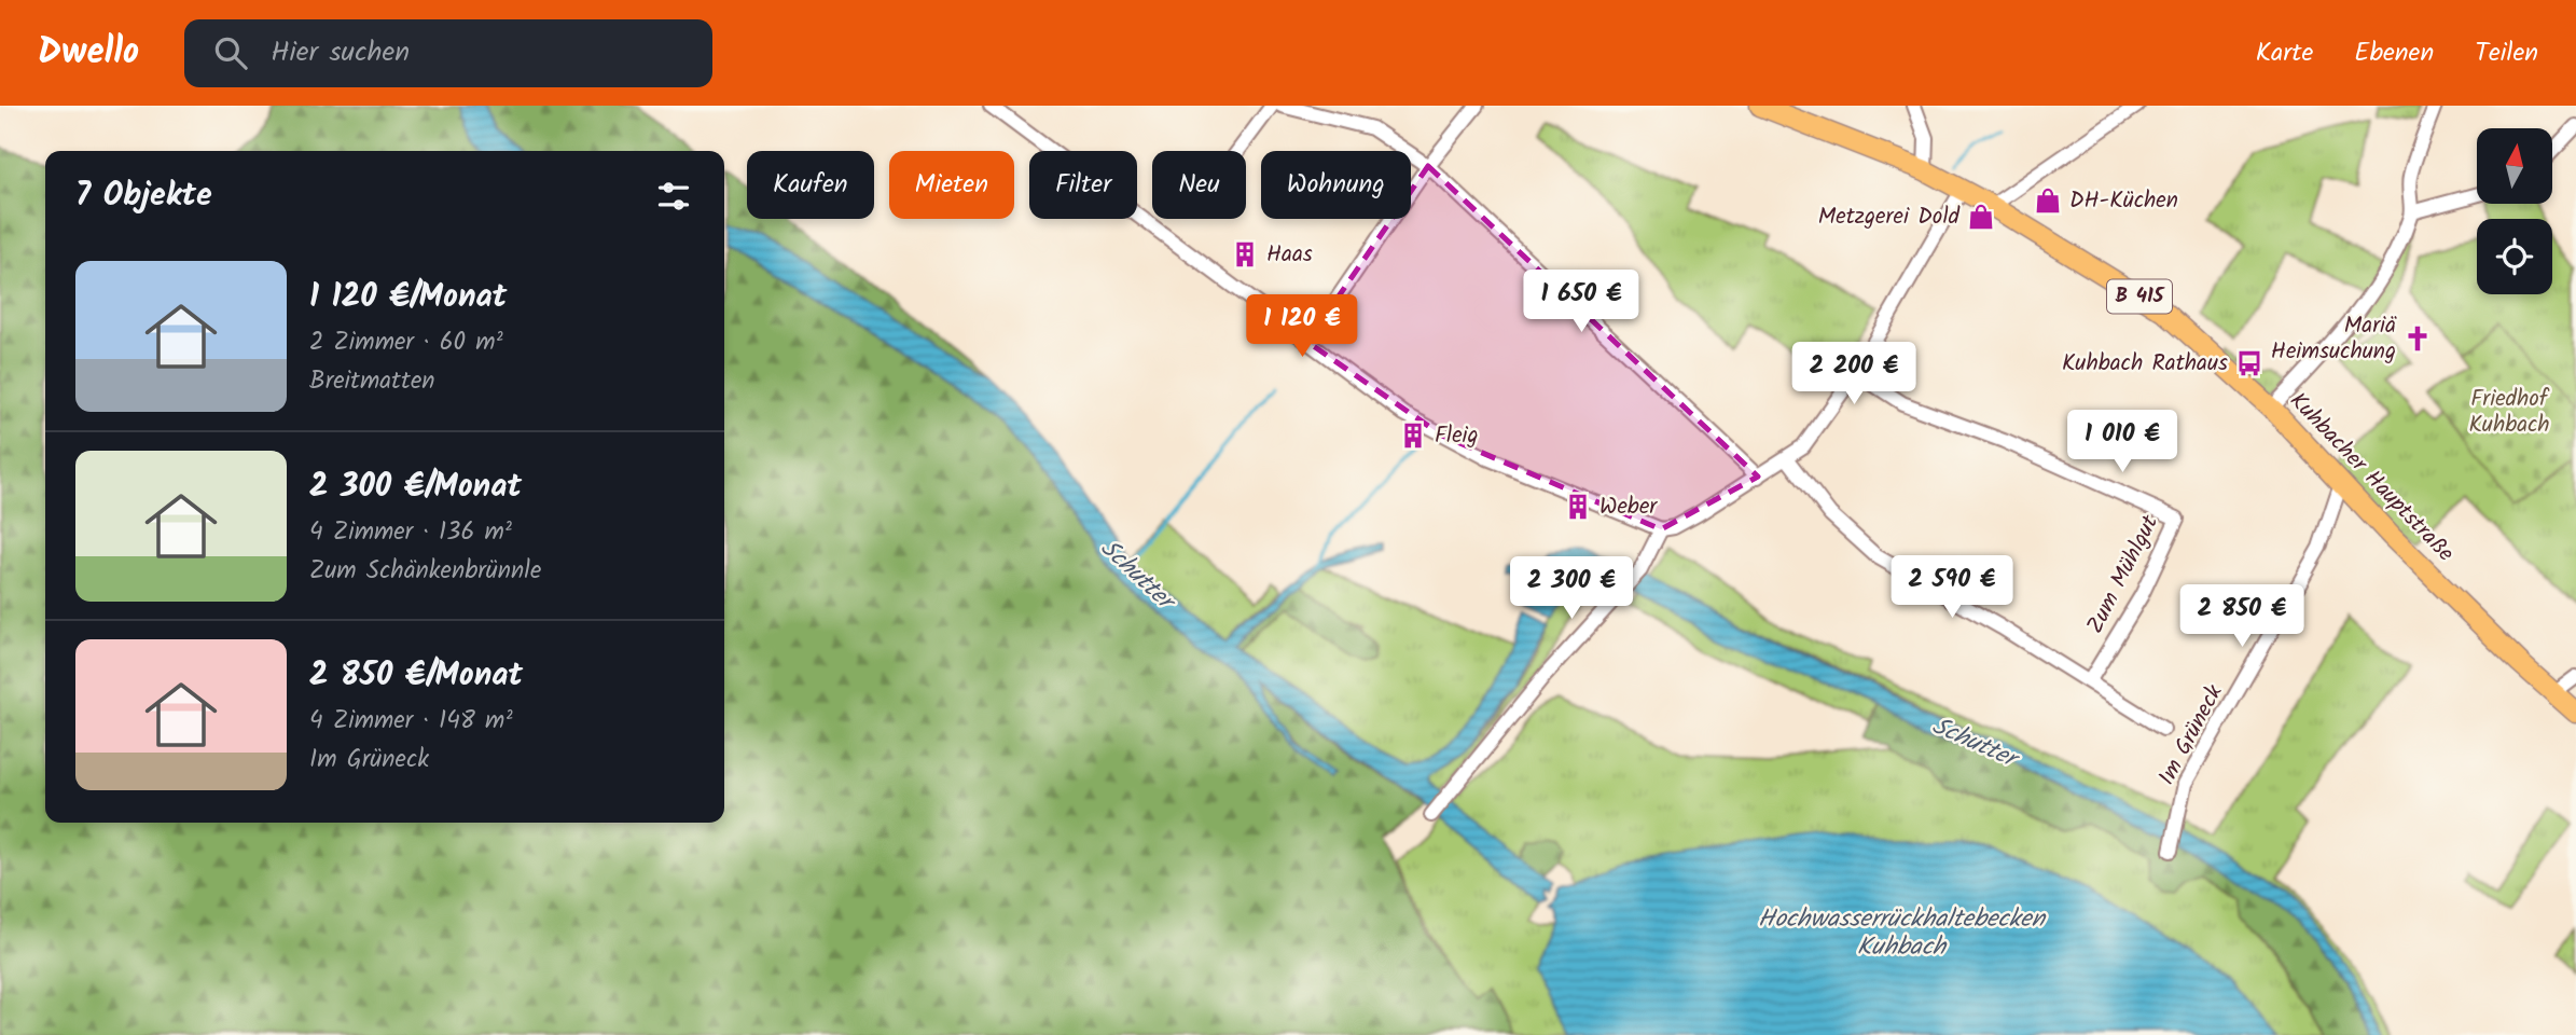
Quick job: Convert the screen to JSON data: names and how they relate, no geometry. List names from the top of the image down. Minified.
{"streets":{"main road":["B 415","Kuhbacher Hauptstraße"],"street":["Zum Mühlgut","Im Grüneck"]},"crossings":[["Kuhbacher Hauptstraße","Im Grüneck"]],"water":["Schutter","Hochwasserrückhaltebecken Kuhbach"],"parks":["Friedhof Kuhbach"],"places":{"shop":["DH-Küchen","Metzgerei Dold"],"building":["Haas","Fleig","Weber"],"church":["Mariä Heimsuchung"],"bus stop":["Kuhbach Rathaus"]},"north":"top","page":{"header":"Dwello","search":"Hier suchen","nav":["Karte","Ebenen","Teilen"],"chip":["Kaufen","Mieten","Filter","Neu","Wohnung"],"heading":"7 Objekte","list":[{"name":"1 120 €/Monat","note":"2 Zimmer · 60 m² · Breitmatten"},{"name":"2 300 €/Monat","note":"4 Zimmer · 136 m² · Zum Schänkenbrünnle"},{"name":"2 850 €/Monat","note":"4 Zimmer · 148 m² · Im Grüneck"}],"price":["1 650 €","1 120 €","2 200 €","1 010 €","2 590 €","2 300 €","2 850 €"]}}
